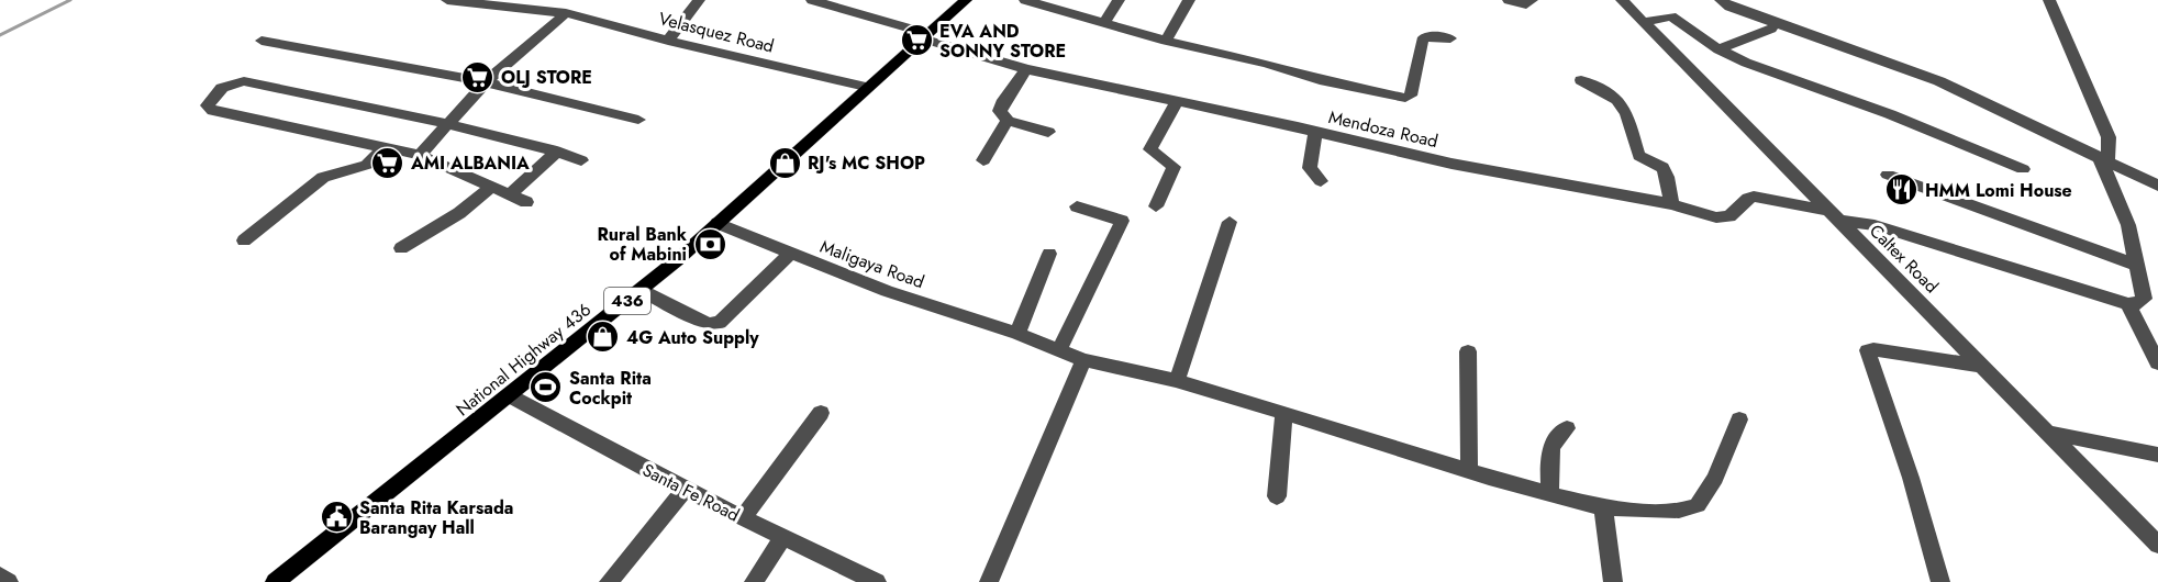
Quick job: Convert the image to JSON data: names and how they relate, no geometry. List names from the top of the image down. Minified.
{"streets":{"main road":["436","National Highway 436"],"street":["Velasquez Road","Mendoza Road","Caltex Road","Maligaya Road","Santa Fe Road"]},"crossings":[["Velasquez Road","National Highway 436"],["Mendoza Road","Caltex Road"],["Mendoza Road","National Highway 436"],["Maligaya Road","National Highway 436"],["National Highway 436","Santa Fe Road"]],"places":{"supermarket":["EVA AND SONNY STORE","OLJ STORE","AMI ALBANIA"],"shop":["RJ's MC SHOP","4G Auto Supply"],"restaurant":["HMM Lomi House"],"bank":["Rural Bank of Mabini"],"sports":["Santa Rita Cockpit"],"public building":["Santa Rita Karsada Barangay Hall"]}}
